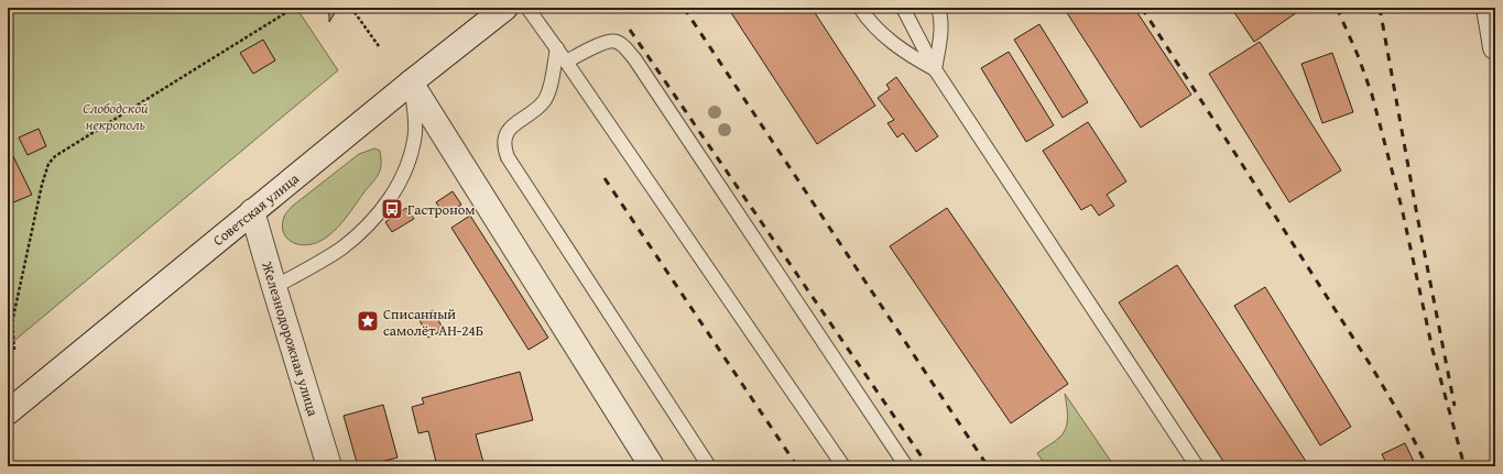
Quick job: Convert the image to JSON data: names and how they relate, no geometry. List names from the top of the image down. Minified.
{"streets":{"street":["Советская улица","Железнодорожная улица"]},"crossings":[["Советская улица","Железнодорожная улица"]],"parks":["Слободской некрополь"],"places":{"bus stop":["Гастроном"],"place":["Списанный самолёт АН-24Б"]}}
